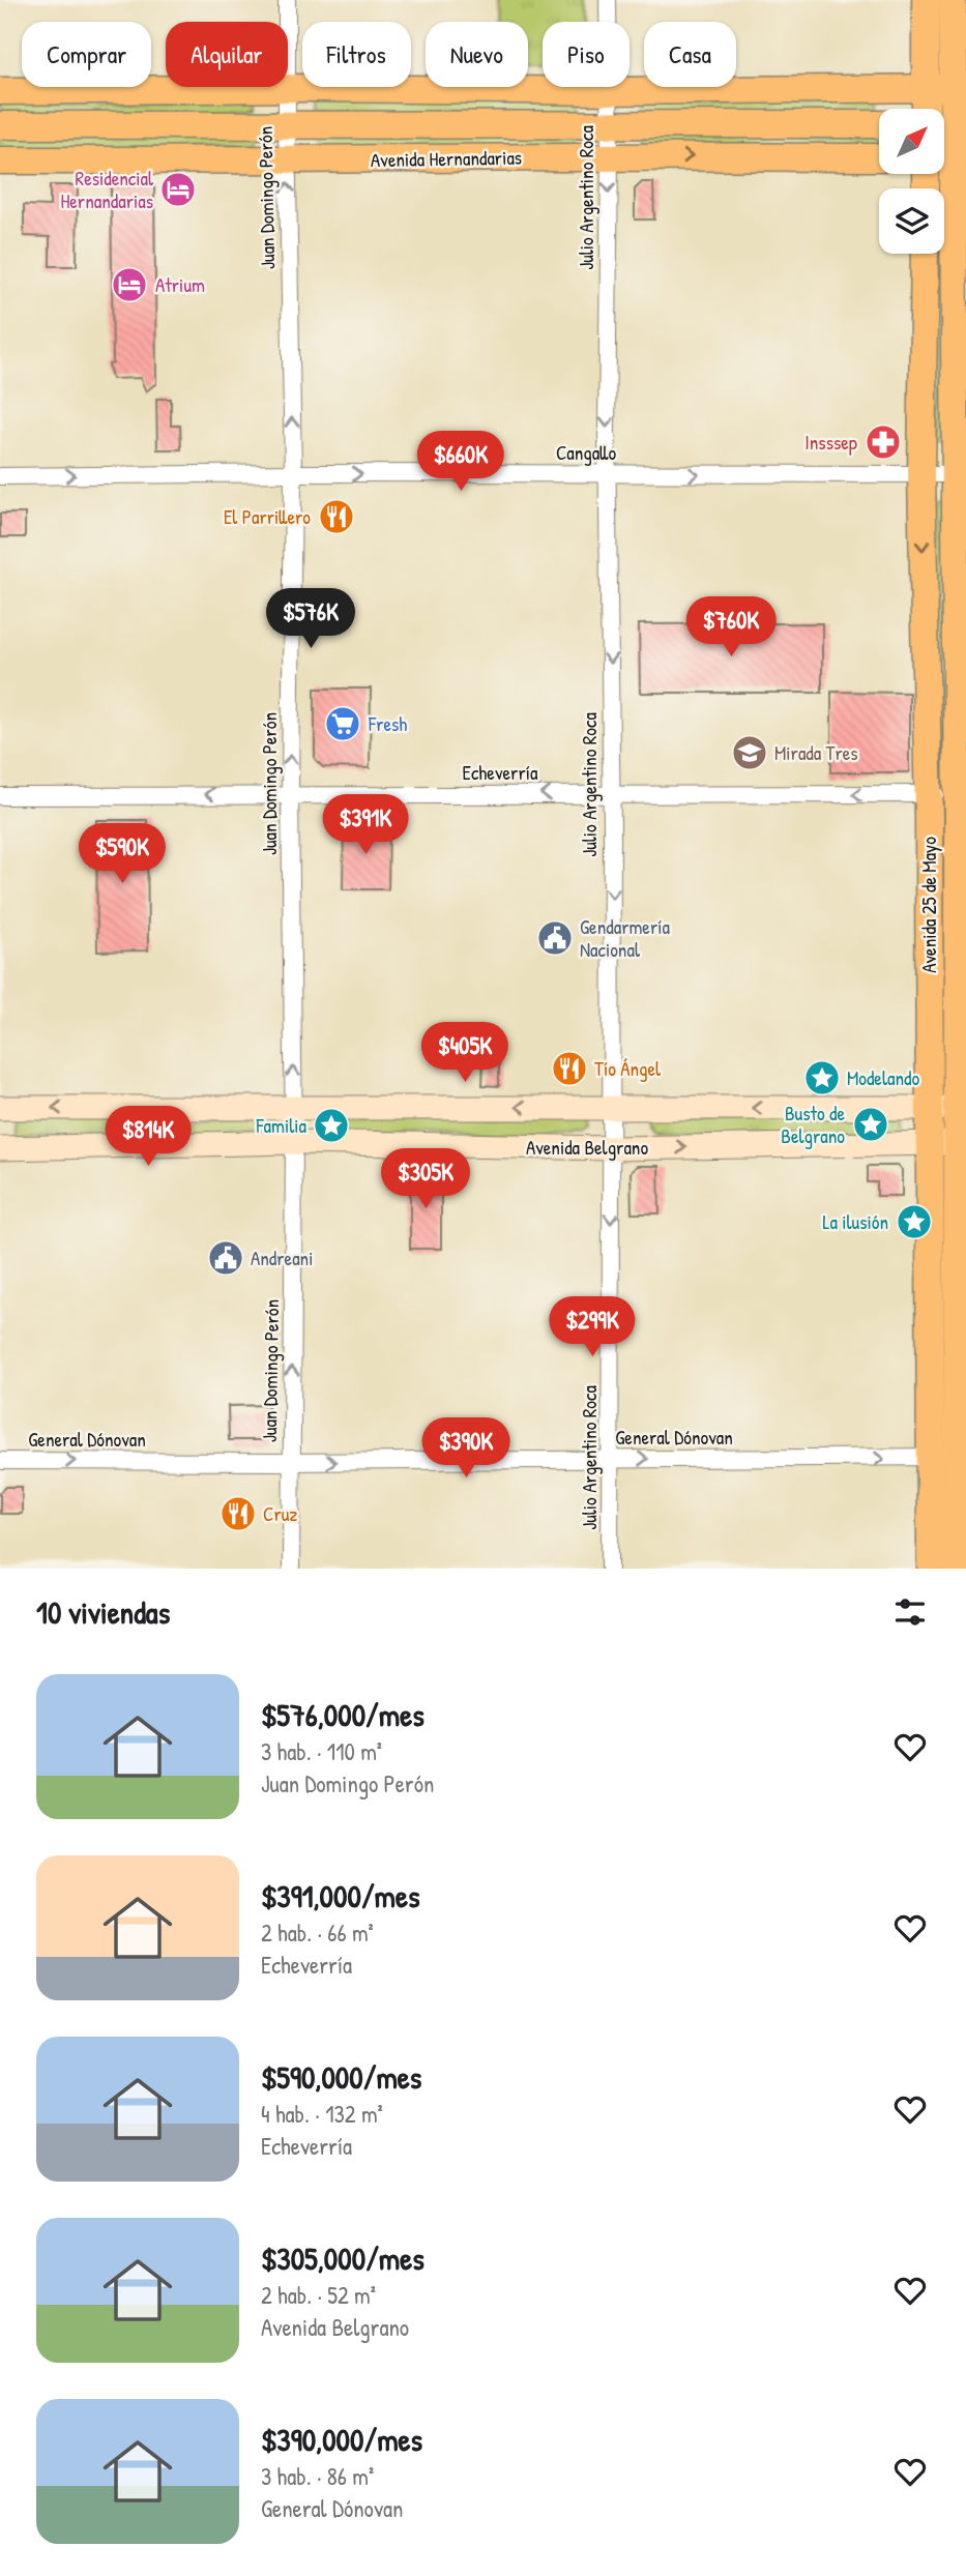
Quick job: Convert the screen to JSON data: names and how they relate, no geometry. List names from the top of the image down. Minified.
{"streets":{"main road":["Avenida Hernandarias","Avenida 25 de Mayo","Avenida Belgrano"],"street":["Juan Domingo Perón","Julio Argentino Roca","Cangallo","Echeverría","General Dónovan"]},"crossings":[["Avenida Hernandarias","Juan Domingo Perón"],["Avenida Hernandarias","Julio Argentino Roca"],["Juan Domingo Perón","Cangallo"],["Juan Domingo Perón","Echeverría"],["Juan Domingo Perón","Avenida Belgrano"],["Juan Domingo Perón","General Dónovan"],["Julio Argentino Roca","Cangallo"],["Julio Argentino Roca","Echeverría"],["Julio Argentino Roca","Avenida Belgrano"],["Julio Argentino Roca","General Dónovan"],["Cangallo","Avenida 25 de Mayo"],["Echeverría","Avenida 25 de Mayo"],["Avenida 25 de Mayo","Avenida Belgrano"],["Avenida 25 de Mayo","General Dónovan"]],"one_way":["Juan Domingo Perón","Julio Argentino Roca","Cangallo","Echeverría","General Dónovan"],"places":{"hotel":["Residencial Hernandarias","Atrium"],"pharmacy":["Insssep"],"restaurant":["El Parrillero","Tío Ángel","Cruz"],"supermarket":["Fresh"],"school or university":["Mirada Tres"],"public building":["Gendarmería Nacional","Andreani"],"place":["Modelando","Busto de Belgrano","Familia","La ilusión"]},"north":"top right","page":{"chip":["Comprar","Alquilar","Filtros","Nuevo","Piso","Casa"],"price":["$660K","$576K","$760K","$391K","$590K","$405K","$814K","$305K","$299K","$390K"],"heading":"10 viviendas","list":[{"name":"$576,000/mes","note":"3 hab. · 110 m² · Juan Domingo Perón"},{"name":"$391,000/mes","note":"2 hab. · 66 m² · Echeverría"},{"name":"$590,000/mes","note":"4 hab. · 132 m² · Echeverría"},{"name":"$305,000/mes","note":"2 hab. · 52 m² · Avenida Belgrano"},{"name":"$390,000/mes","note":"3 hab. · 86 m² · General Dónovan"}]}}
